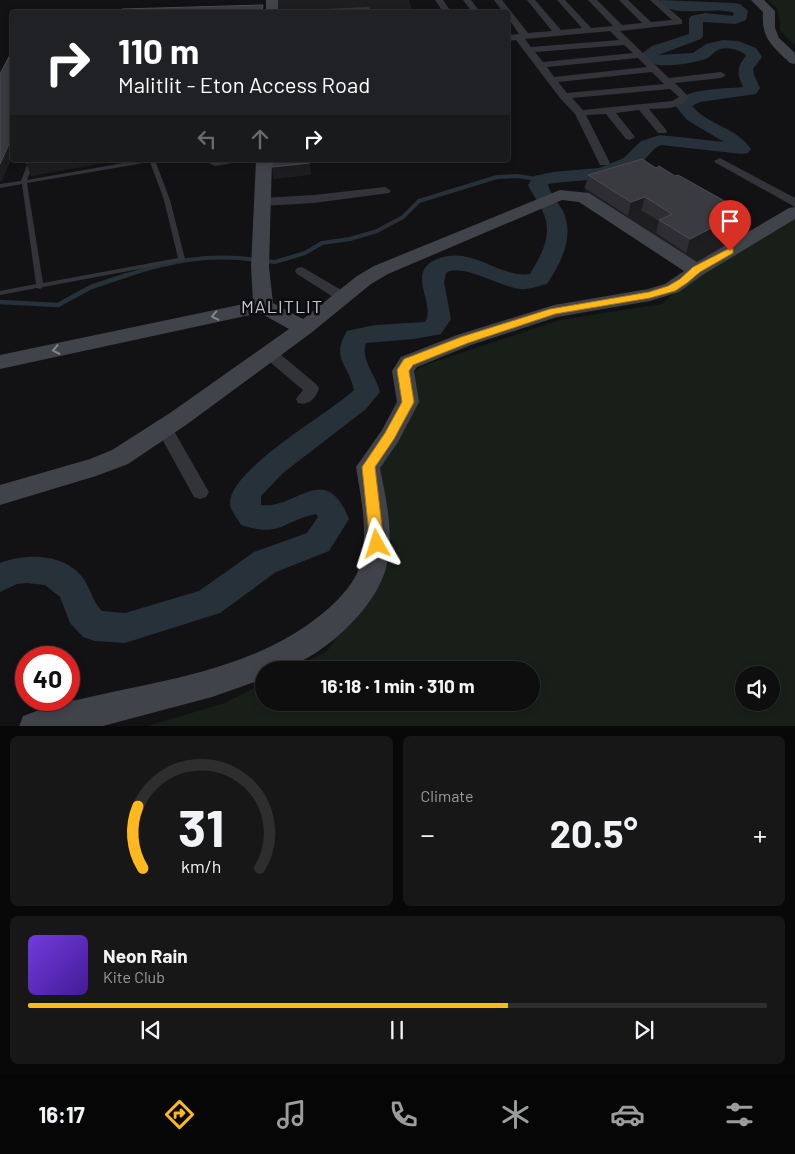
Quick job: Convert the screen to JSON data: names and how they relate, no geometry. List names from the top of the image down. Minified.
{"districts":["MALITLIT"],"page":{"turn":["110 m","Malitlit - Eton Access Road"],"limit":"40","trip":"16:18 · 1 min · 310 m","tile":"Climate","heat":["−","20.5°","+"],"song":["Neon Rain","Kite Club"],"tabs":"16:17","gauge":["31","km/h"]}}
